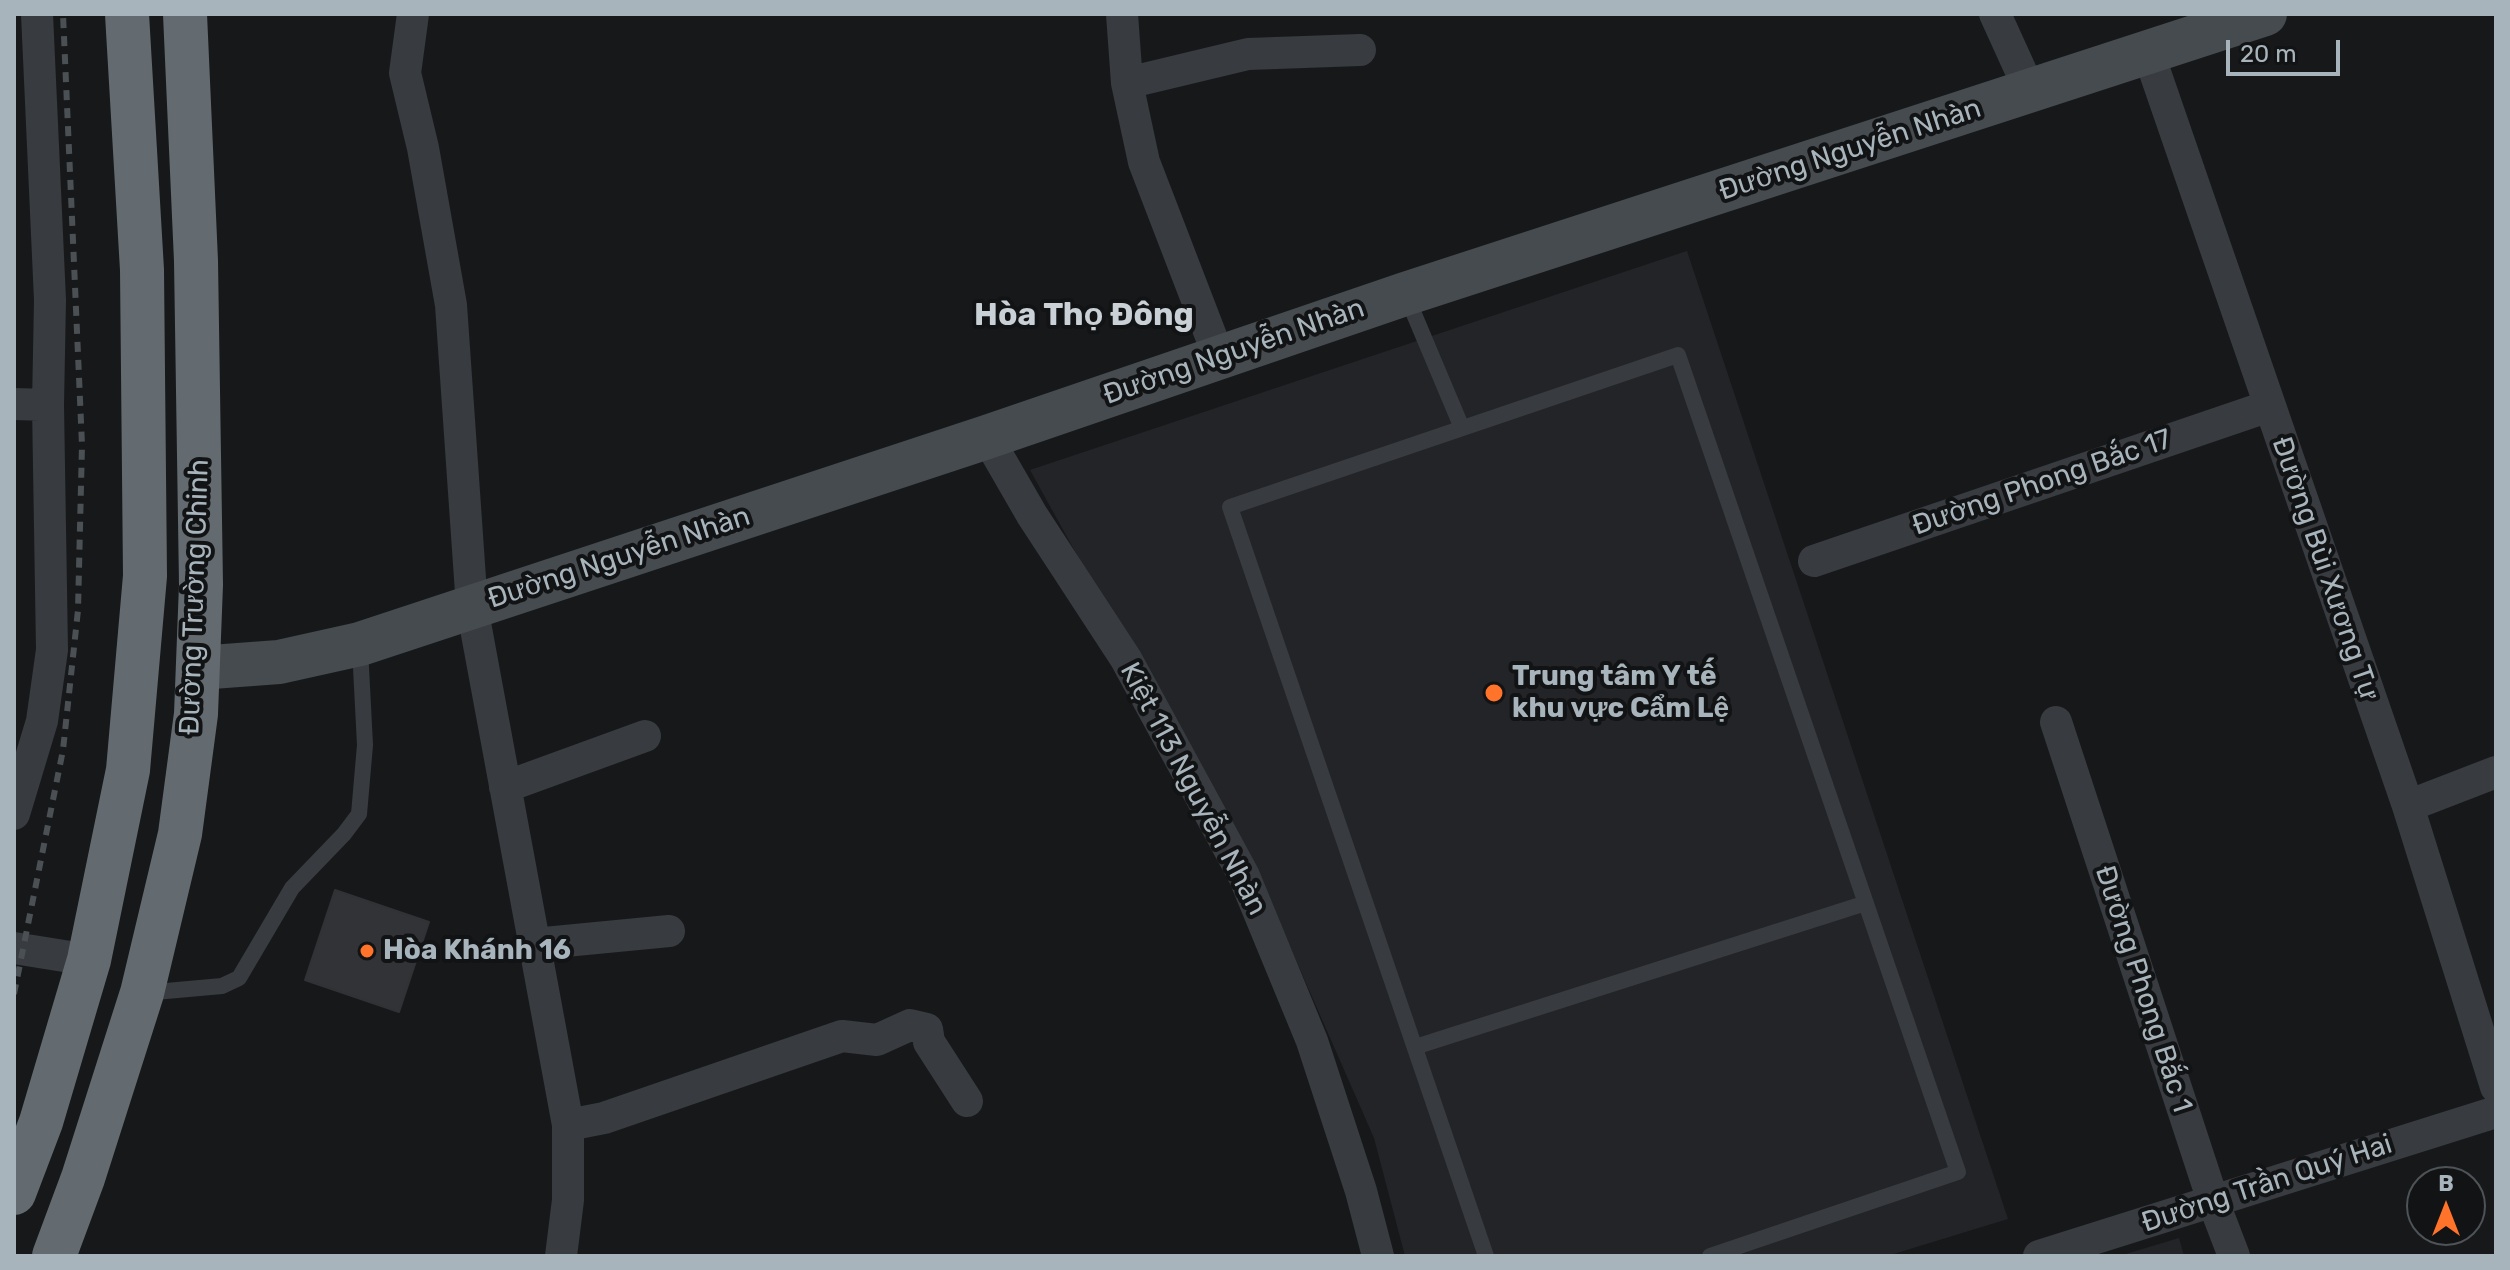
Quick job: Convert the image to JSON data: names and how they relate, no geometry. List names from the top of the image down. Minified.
{"streets":{"highway":["Đường Trường Chinh"],"street":["Đường Nguyễn Nhàn","Đường Phong Bắc 17","Đường Bùi Xương Tự","Kiệt 113 Nguyễn Nhàn","Đường Phong Bắc 1","Đường Trần Quý Hai"]},"crossings":[["Đường Nguyễn Nhàn","Đường Bùi Xương Tự"],["Đường Nguyễn Nhàn","Đường Trường Chinh"],["Đường Nguyễn Nhàn","Kiệt 113 Nguyễn Nhàn"],["Đường Phong Bắc 17","Đường Bùi Xương Tự"],["Đường Phong Bắc 1","Đường Trần Quý Hai"]],"districts":["Hòa Thọ Đông"],"places":["Trung tâm Y tế khu vực Cẩm Lệ","Hòa Khánh 16"],"scale_bar":"20 m","north":"top"}
